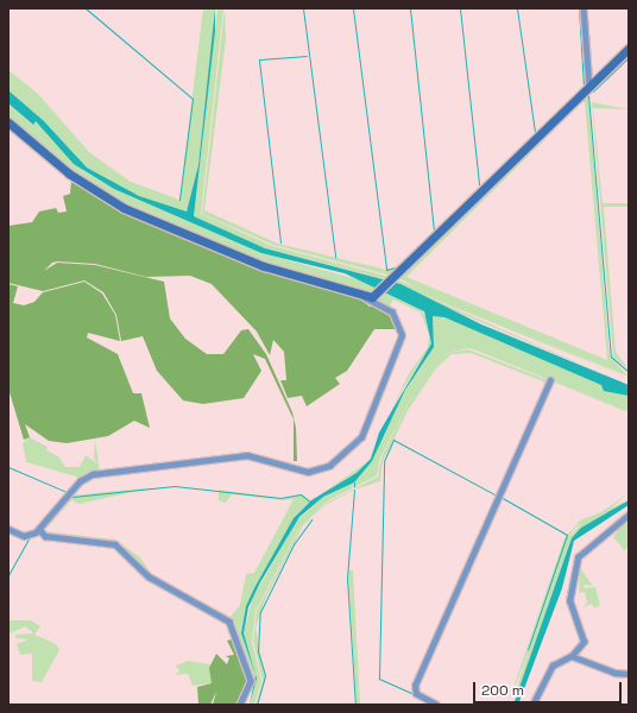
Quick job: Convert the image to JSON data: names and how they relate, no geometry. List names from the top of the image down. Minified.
{"scale_bar":"200 m"}
